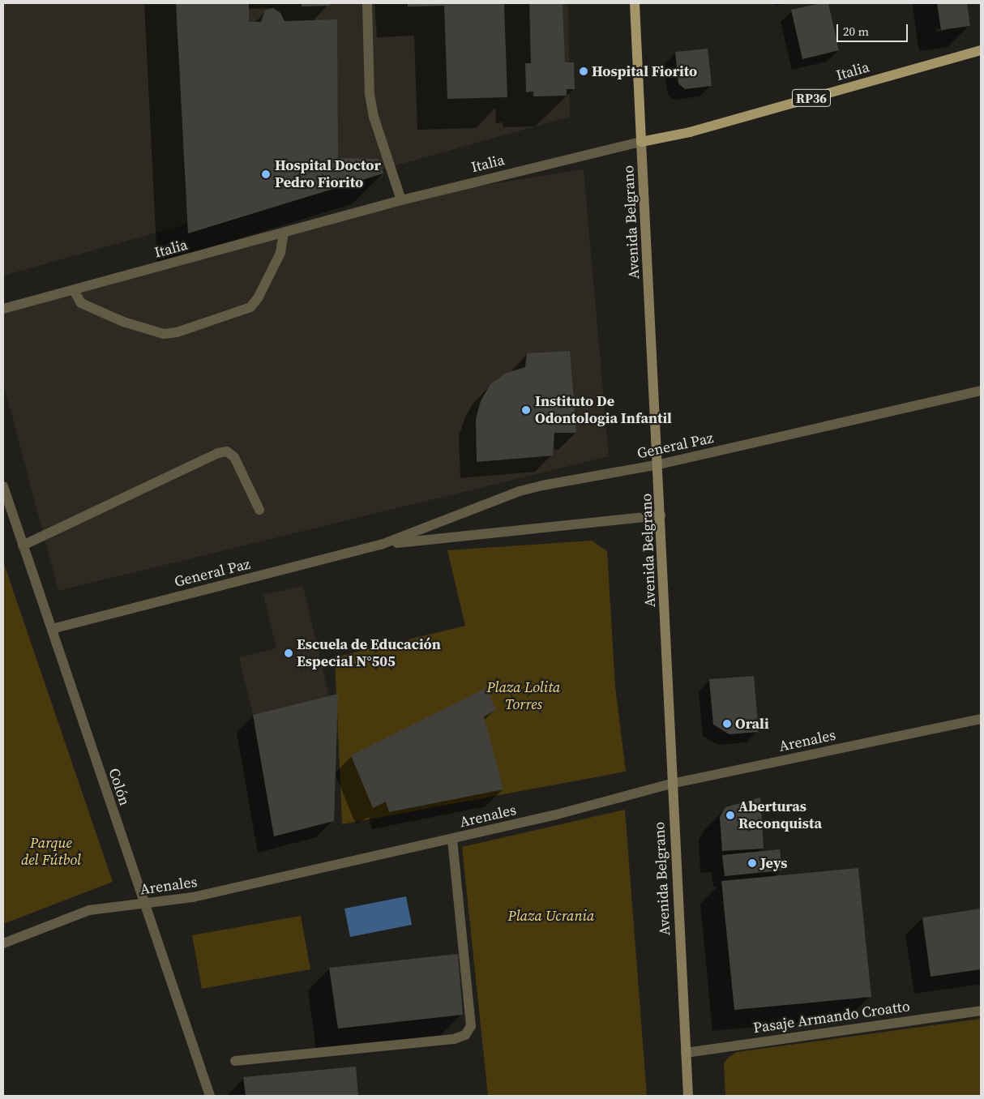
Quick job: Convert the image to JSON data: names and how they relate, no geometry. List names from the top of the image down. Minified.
{"streets":{"main road":["Italia","RP36","Avenida Belgrano"],"street":["General Paz","Arenales","Colón","Pasaje Armando Croatto"]},"crossings":[["Italia","Avenida Belgrano"],["Avenida Belgrano","General Paz"],["Avenida Belgrano","Arenales"],["Avenida Belgrano","Pasaje Armando Croatto"],["General Paz","Colón"],["Arenales","Colón"]],"parks":["Plaza Lolita Torres","Parque del Fútbol","Plaza Ucrania"],"places":["Hospital Fiorito","Hospital Doctor Pedro Fiorito","Instituto De Odontologia Infantil","Escuela de Educación Especial N°505","Orali","Aberturas Reconquista","Jeys"],"scale_bar":"20 m"}
